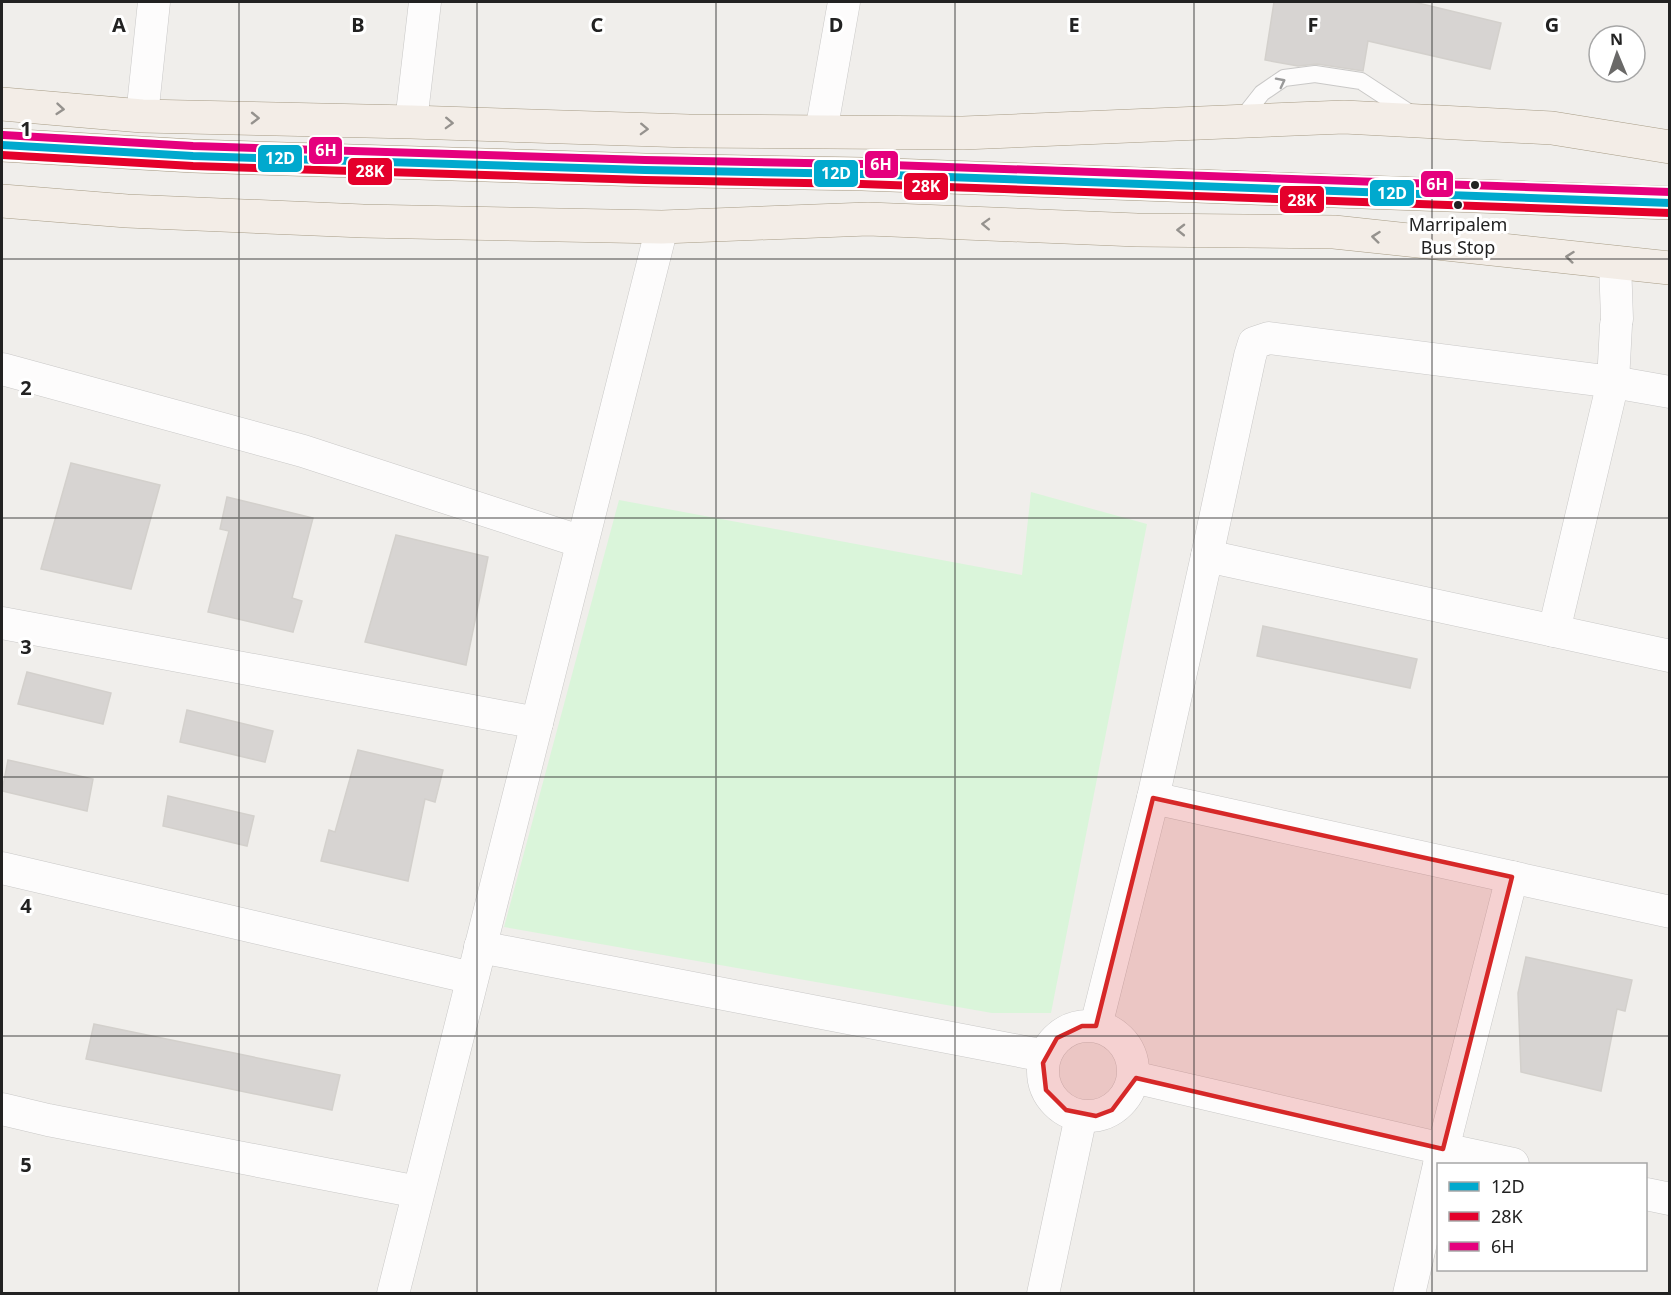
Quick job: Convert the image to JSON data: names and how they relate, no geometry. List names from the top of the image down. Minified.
{"places":["Marripalem Bus Stop"],"lines":["transit line 6H","transit line 12D","transit line 28K"],"legend":["12D","28K","6H"],"north":"top","grid":{"columns":["A","B","C","D","E","F","G"],"rows":["1","2","3","4","5"]}}
